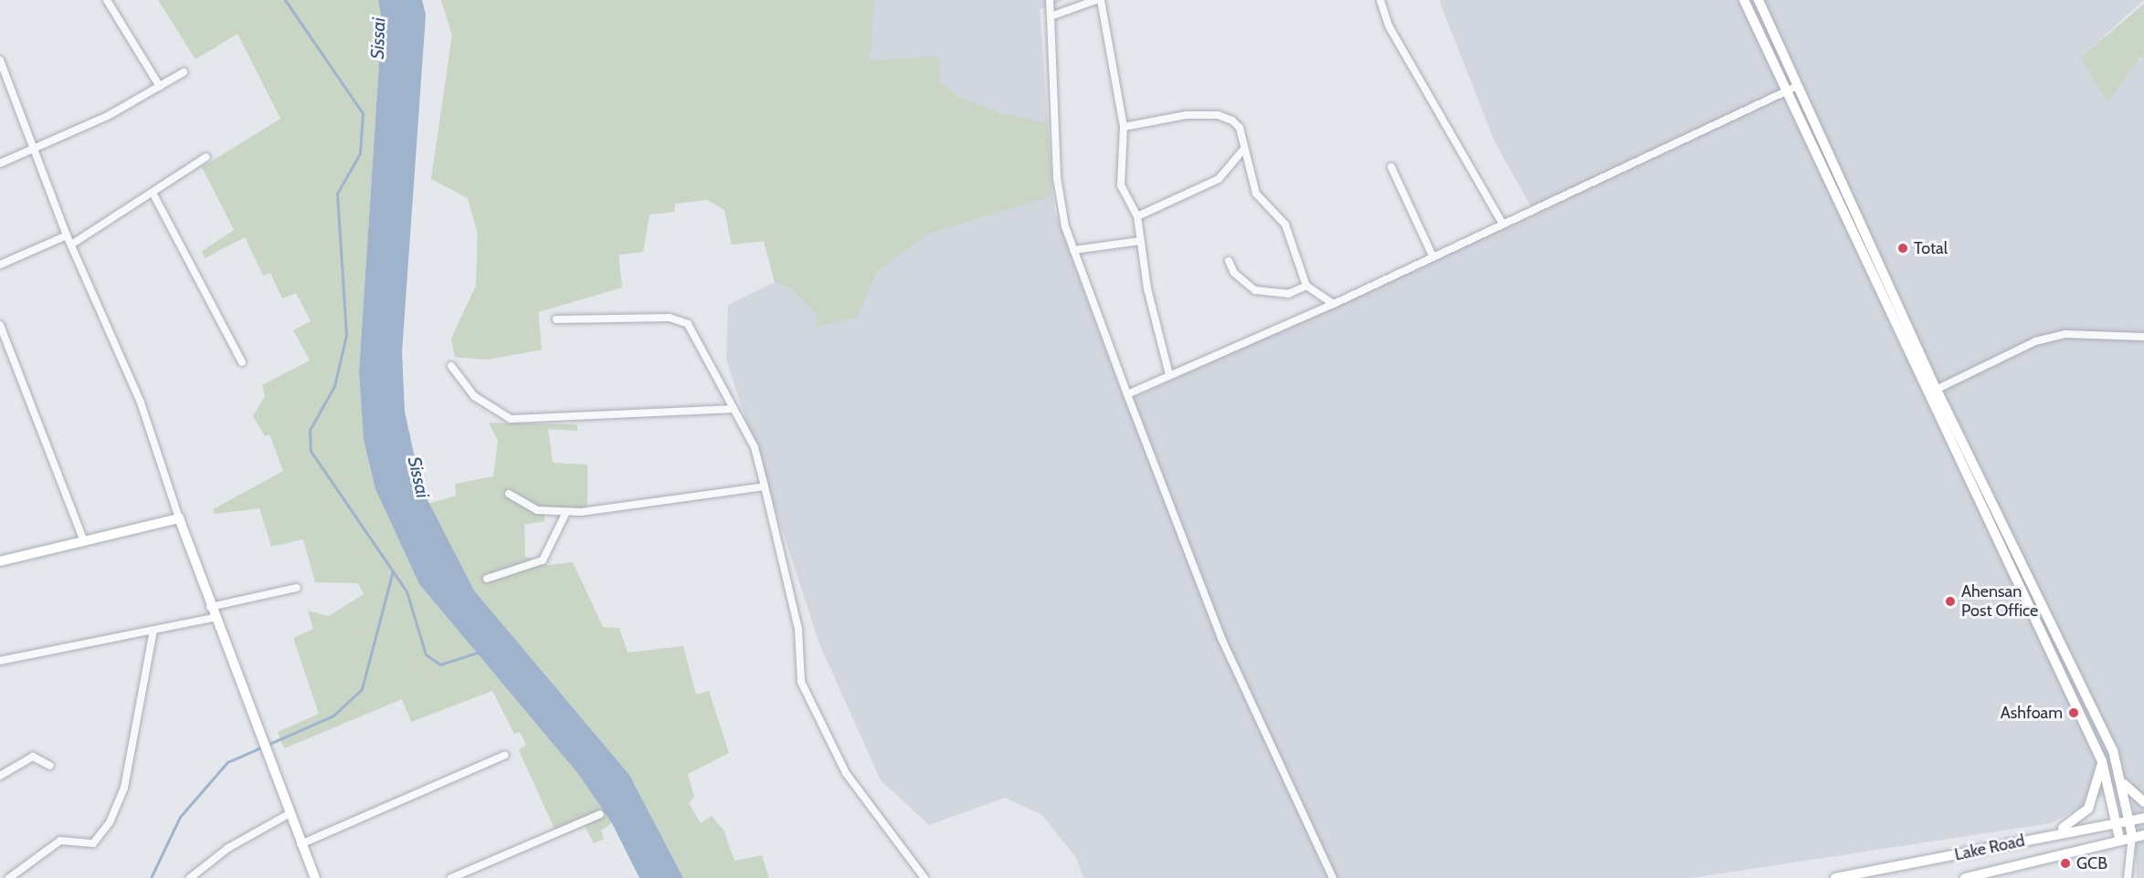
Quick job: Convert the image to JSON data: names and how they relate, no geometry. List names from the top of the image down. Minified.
{"streets":{"main road":["Lake Road"]},"water":["Sissai"],"places":["Total","Ahensan Post Office","Ashfoam","GCB"]}
